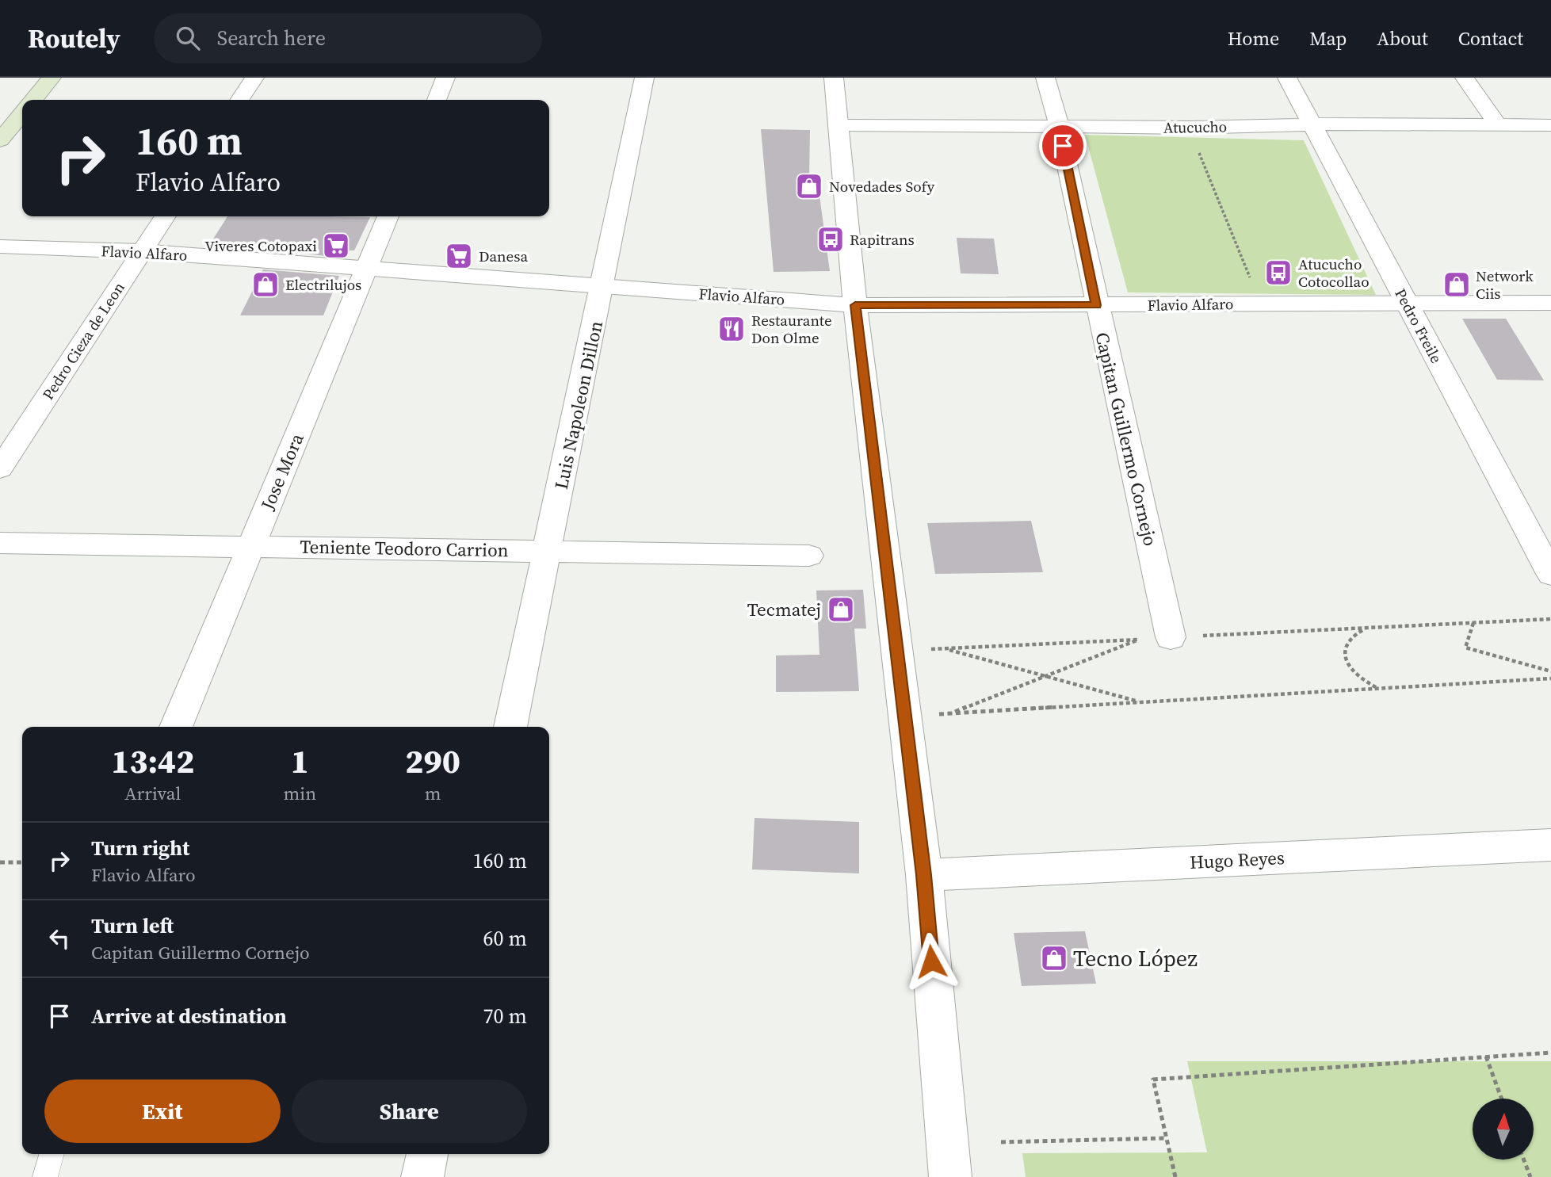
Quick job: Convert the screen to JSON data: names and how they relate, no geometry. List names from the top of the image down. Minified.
{"streets":{"street":["Atucucho","Flavio Alfaro","Pedro Freile","Pedro Cieza de Leon","Luis Napoleon Dillon","Capitan Guillermo Cornejo","Jose Mora","Teniente Teodoro Carrion","Hugo Reyes"]},"crossings":[["Atucucho","Pedro Freile"],["Atucucho","Capitan Guillermo Cornejo"],["Flavio Alfaro","Pedro Freile"],["Flavio Alfaro","Pedro Cieza de Leon"],["Flavio Alfaro","Luis Napoleon Dillon"],["Flavio Alfaro","Capitan Guillermo Cornejo"],["Flavio Alfaro","Jose Mora"],["Luis Napoleon Dillon","Teniente Teodoro Carrion"],["Jose Mora","Teniente Teodoro Carrion"]],"places":{"shop":["Novedades Sofy","Electrilujos","Network Ciis","Tecmatej","Tecno López"],"bus stop":["Rapitrans","Atucucho Cotocollao"],"supermarket":["Viveres Cotopaxi","Danesa"],"restaurant":["Restaurante Don Olme"]},"north":"top","page":{"header":"Routely","search":"Search here","nav":["Home","Map","About","Contact"],"turn":["160 m","Flavio Alfaro"],"eta":["13:42","Arrival","1","min","290","m"],"list":[{"name":"Turn right","note":"Flavio Alfaro","value":"160 m"},{"name":"Turn left","note":"Capitan Guillermo Cornejo","value":"60 m"},{"name":"Arrive at destination","value":"70 m"}],"buttons":["Exit","Share"]}}
